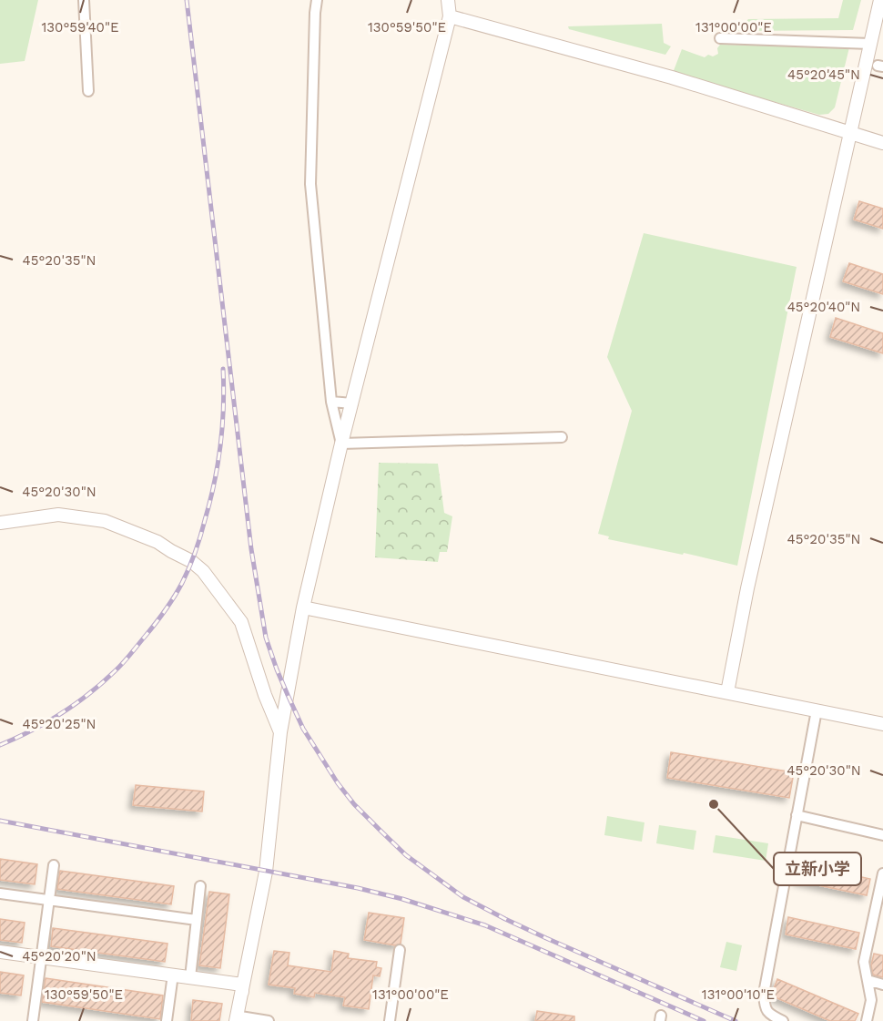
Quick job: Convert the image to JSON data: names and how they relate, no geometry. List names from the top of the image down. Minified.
{"places":["立新小学"],"coordinates":["130°59'40\"E","130°59'50\"E","131°00'00\"E","45°20'45\"N","45°20'35\"N","45°20'40\"N","45°20'30\"N","45°20'25\"N","45°20'20\"N","131°00'10\"E"]}
